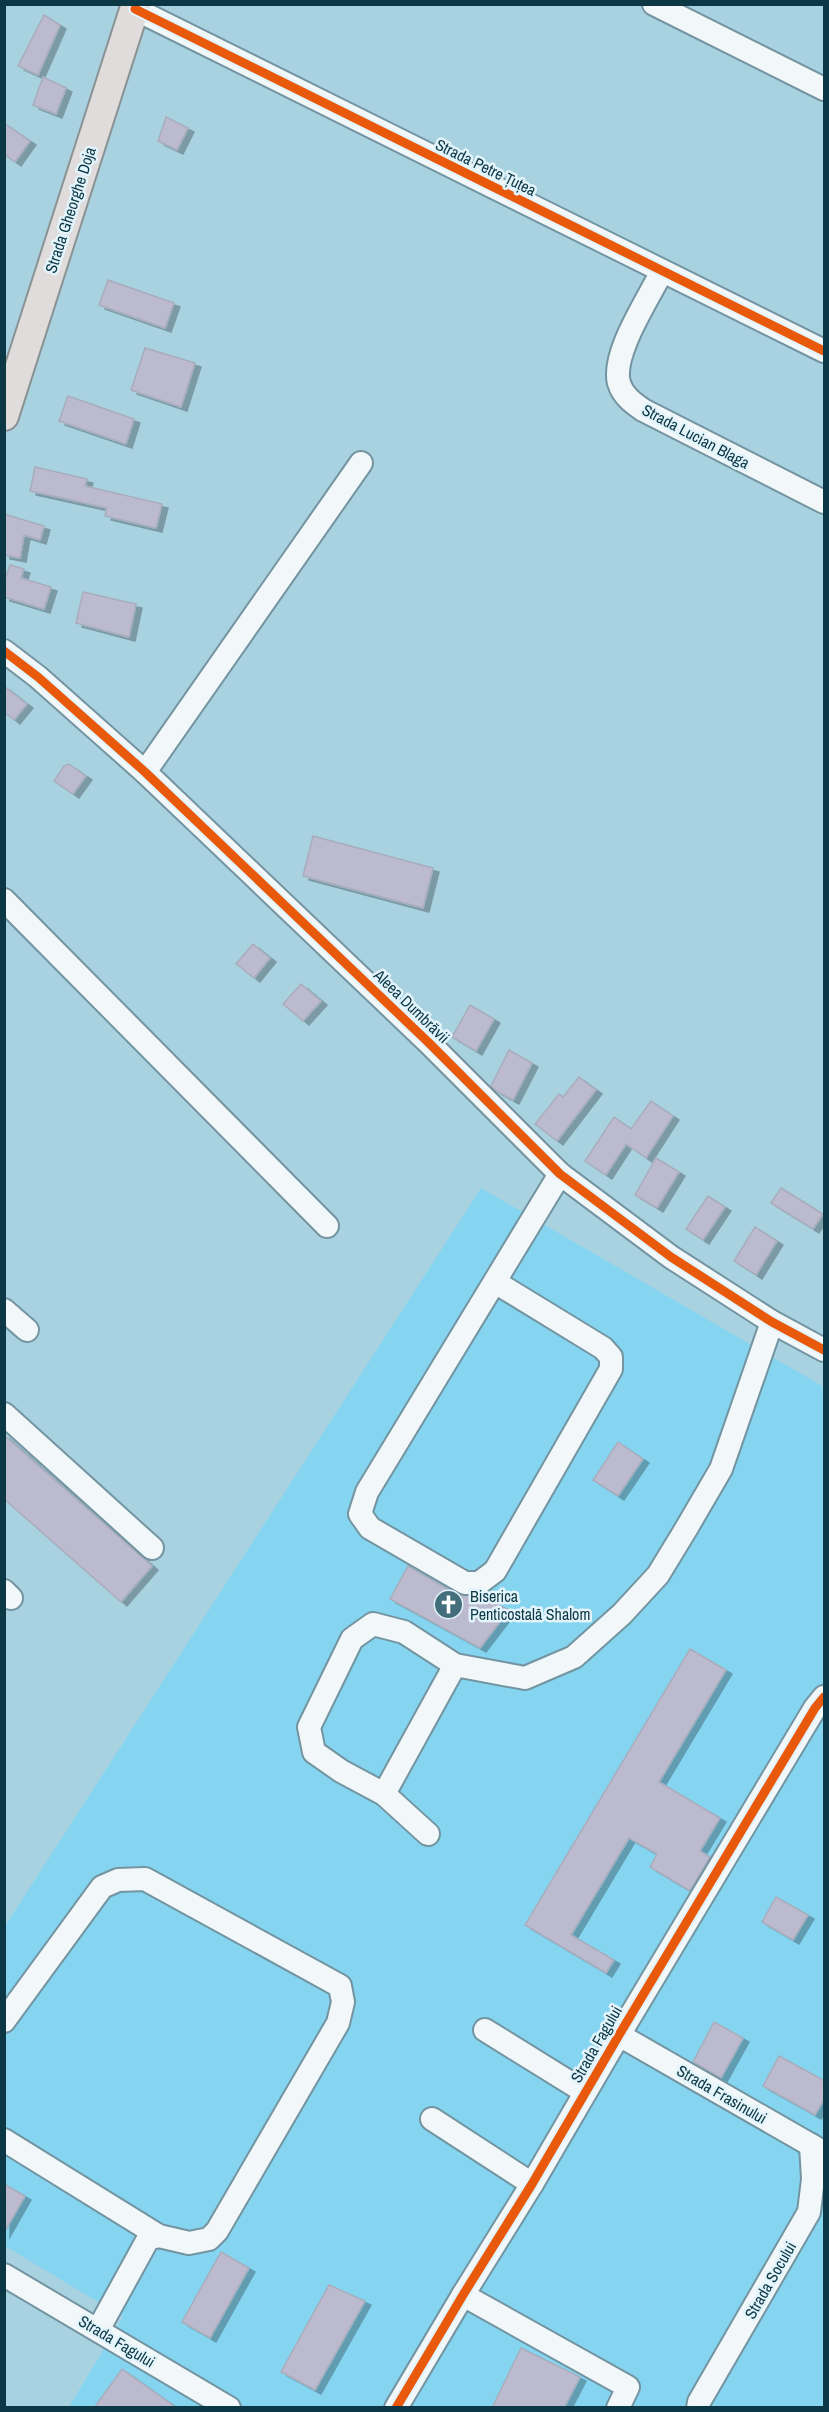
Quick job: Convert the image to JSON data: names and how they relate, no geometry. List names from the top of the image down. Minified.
{"streets":{"main road":["Strada Gheorghe Doja"],"street":["Strada Petre Țuțea","Strada Lucian Blaga","Aleea Dumbrăvii","Strada Fagului","Strada Frasinului","Strada Socului"]},"crossings":[["Strada Petre Țuțea","Strada Gheorghe Doja"],["Strada Petre Țuțea","Strada Lucian Blaga"],["Strada Fagului","Strada Frasinului"],["Strada Frasinului","Strada Socului"]],"places":{"church":["Biserica Penticostală Shalom"]}}
